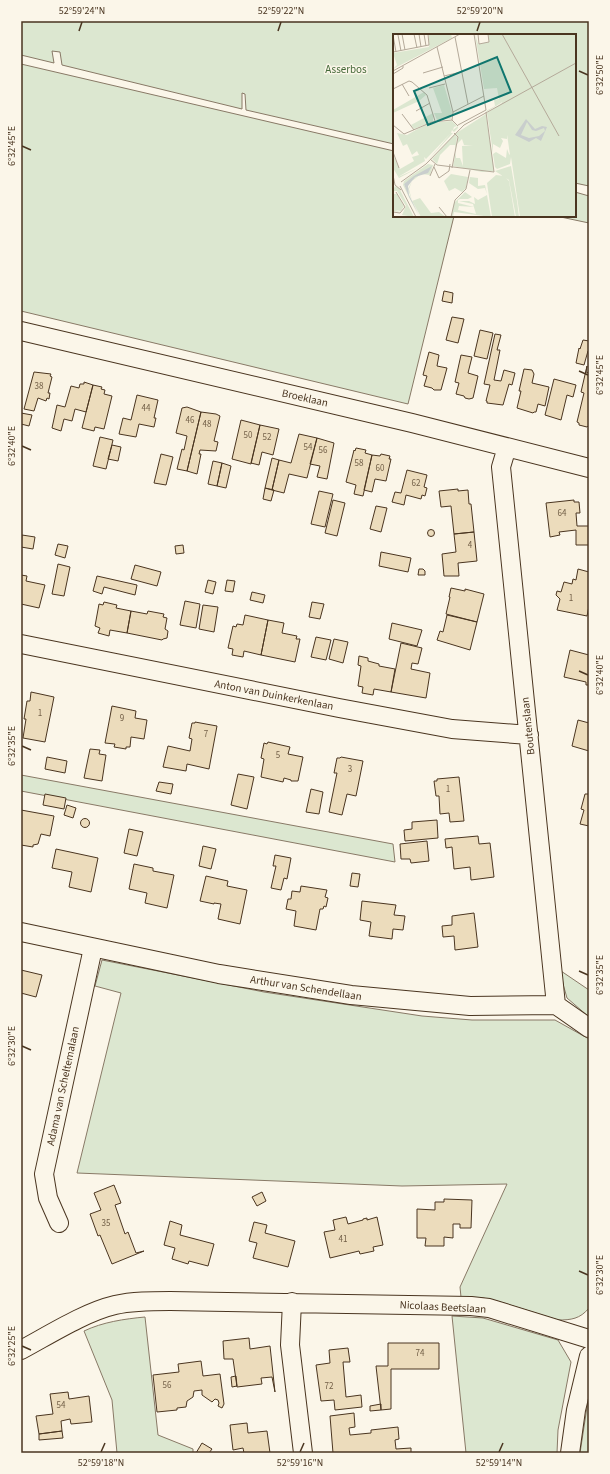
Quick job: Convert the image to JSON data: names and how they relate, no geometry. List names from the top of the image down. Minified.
{"streets":{"street":["Broeklaan","Anton van Duinkerkenlaan","Boutenslaan","Arthur van Schendellaan","Adama van Scheltemalaan","Nicolaas Beetslaan"]},"crossings":[["Broeklaan","Boutenslaan"],["Anton van Duinkerkenlaan","Boutenslaan"],["Boutenslaan","Arthur van Schendellaan"],["Arthur van Schendellaan","Adama van Scheltemalaan"]],"parks":["Asserbos"],"house_numbers":["38","44","46","48","50","52","54","56","58","60","62","64","4","1","1","9","7","5","3","1","35","41","74","56","72","54"],"coordinates":["52°59'24\"N","52°59'22\"N","52°59'20\"N","6°32'50\"E","6°32'45\"E","6°32'40\"E","6°32'35\"E","6°32'30\"E","6°32'25\"E","52°59'18\"N","52°59'16\"N","52°59'14\"N"]}
